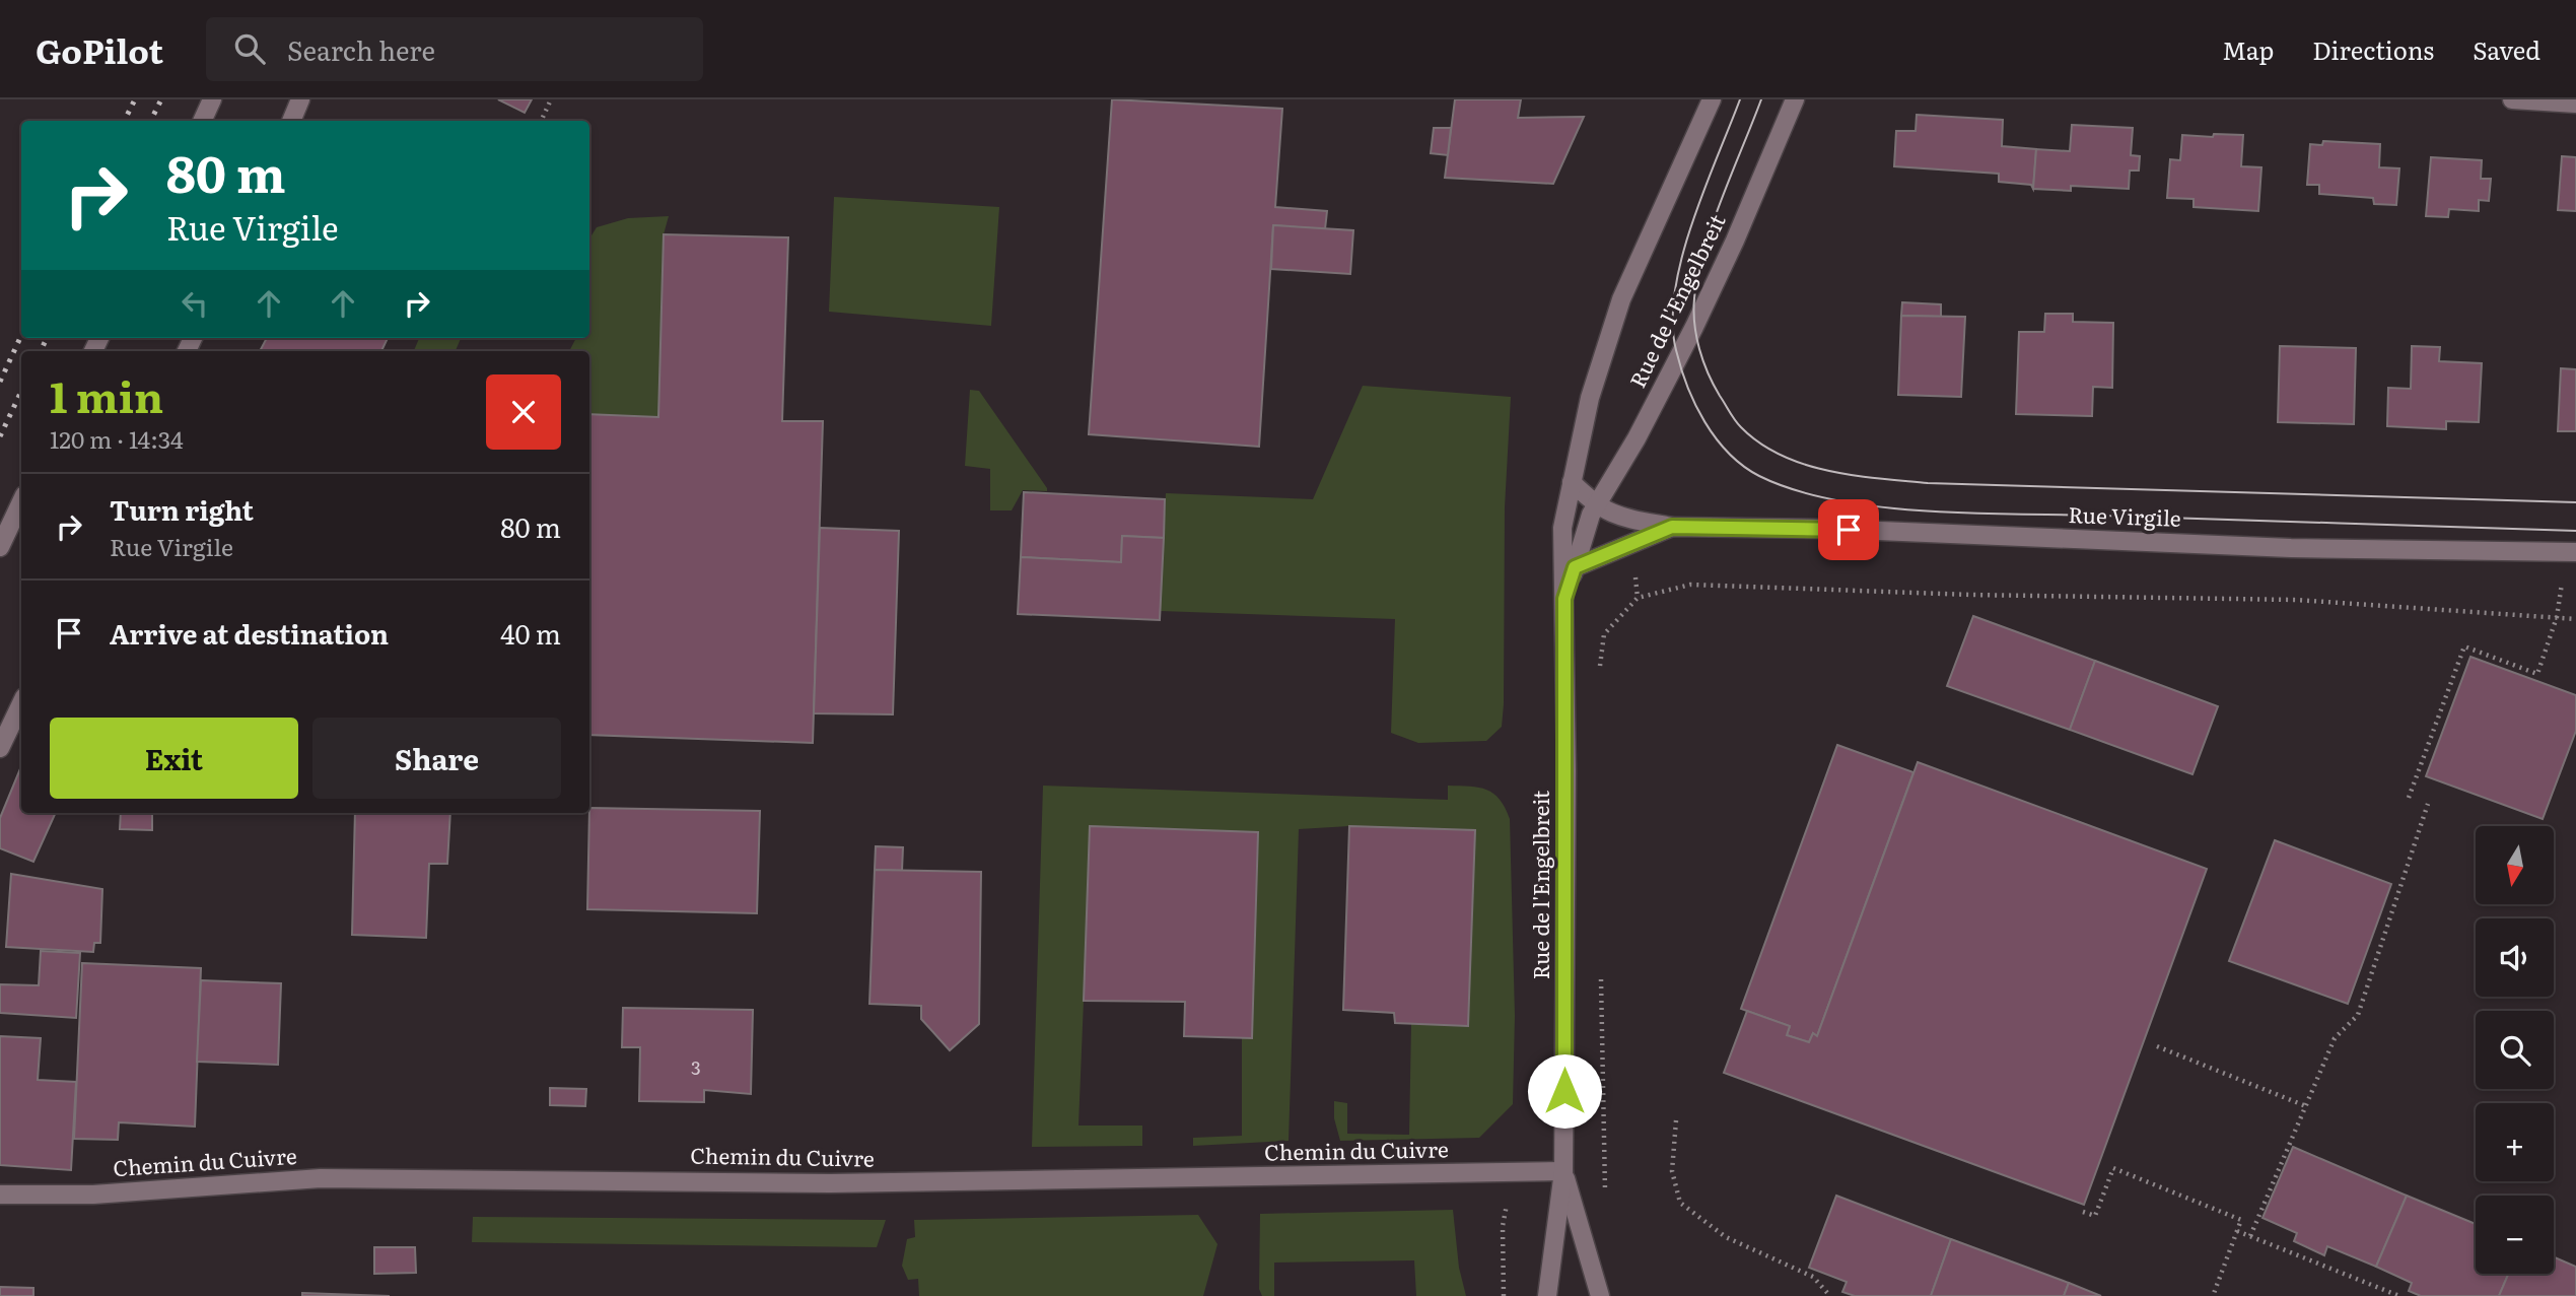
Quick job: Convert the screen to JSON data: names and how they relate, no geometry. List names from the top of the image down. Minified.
{"streets":{"street":["Rue de l'Engelbreit","Rue Virgile","Chemin du Cuivre"]},"crossings":[["Rue de l'Engelbreit","Rue Virgile"],["Rue de l'Engelbreit","Chemin du Cuivre"]],"house_numbers":["3"],"north":"bottom","page":{"header":"GoPilot","search":"Search here","nav":["Map","Directions","Saved"],"turn":["80 m","Rue Virgile"],"heading":["1 min","120 m · 14:34"],"list":[{"name":"Turn right","note":"Rue Virgile","value":"80 m"},{"name":"Arrive at destination","value":"40 m"}],"buttons":["Exit","Share"],"map_buttons":["+","−"]}}
